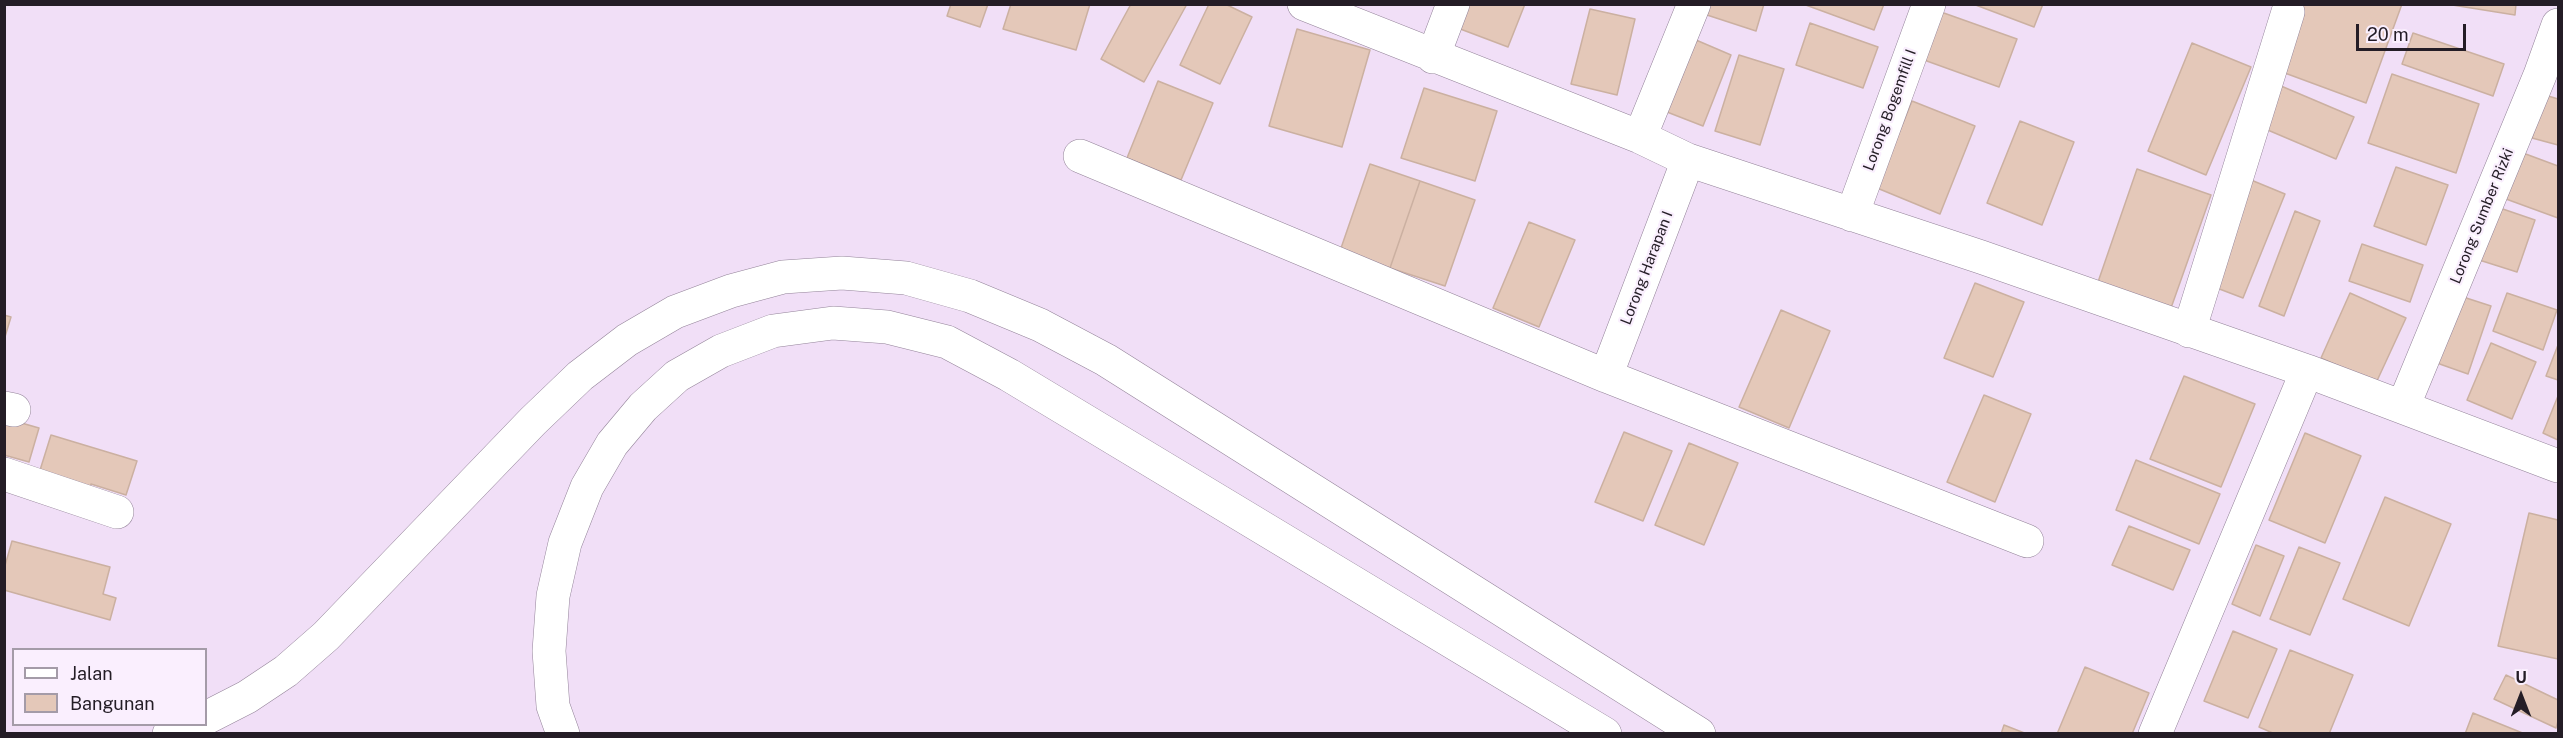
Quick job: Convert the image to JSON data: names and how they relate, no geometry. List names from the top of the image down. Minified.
{"streets":{"main road":["Lorong Bogemfill I","Lorong Sumber Rizki","Lorong Harapan I"]},"legend":["Jalan","Bangunan"],"scale_bar":"20 m","north":"top"}
